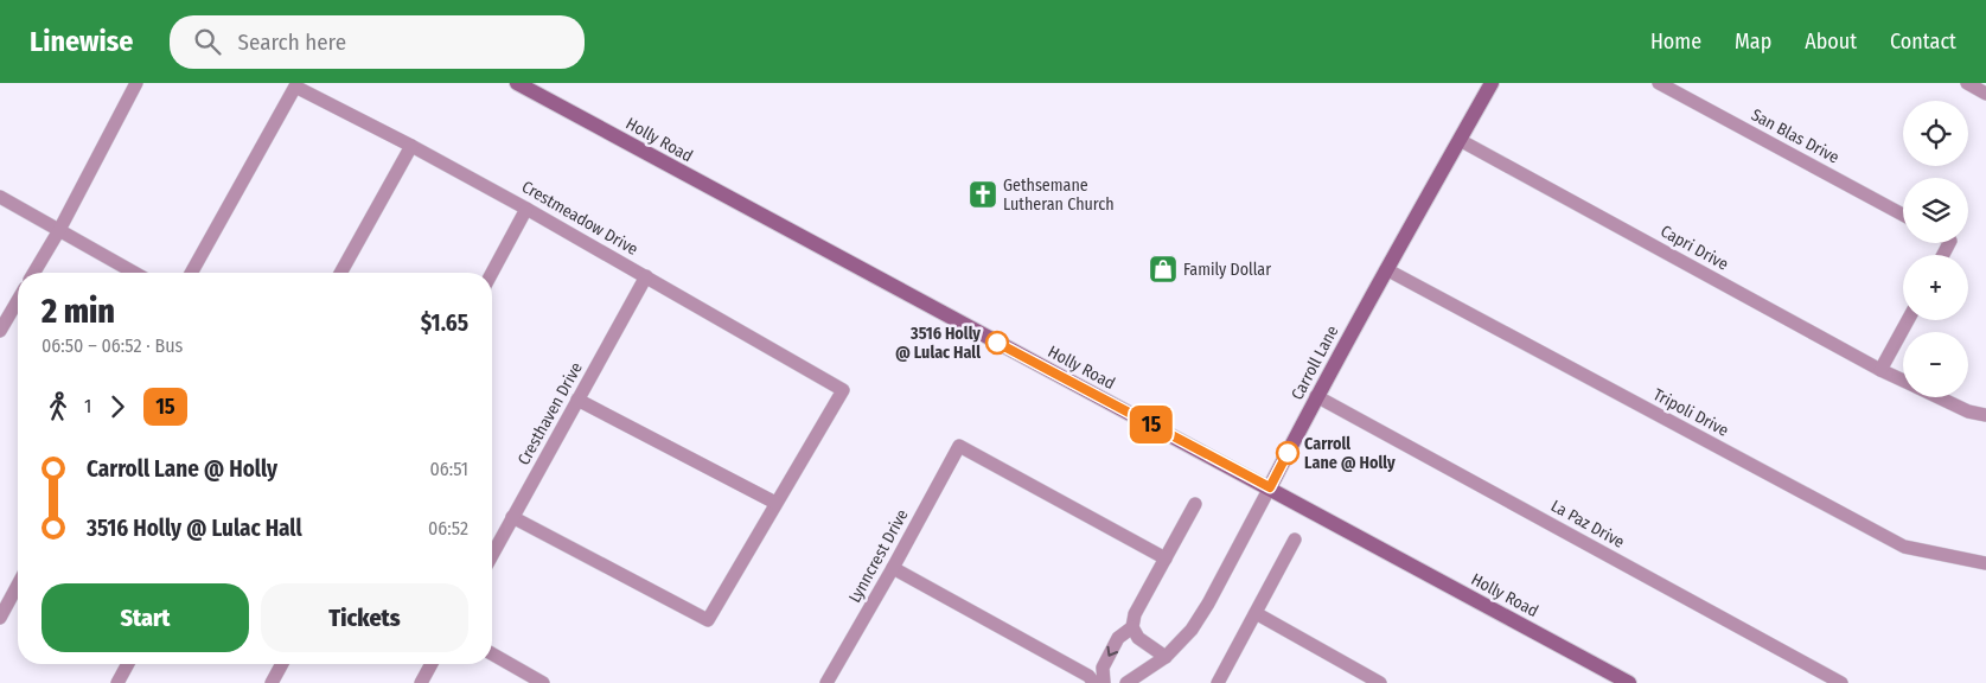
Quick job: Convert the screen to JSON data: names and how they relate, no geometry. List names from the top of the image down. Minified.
{"streets":{"main road":["Holly Road","Carroll Lane"],"street":["San Blas Drive","Crestmeadow Drive","Capri Drive","Tripoli Drive","Cresthaven Drive","La Paz Drive","Lynncrest Drive"]},"crossings":[["Holly Road","Carroll Lane"],["Crestmeadow Drive","Cresthaven Drive"],["Capri Drive","Carroll Lane"],["Carroll Lane","Tripoli Drive"],["Carroll Lane","La Paz Drive"]],"places":{"church":["Gethsemane Lutheran Church"],"shop":["Family Dollar"],"other":["3516 Holly @ Lulac Hall","Carroll Lane @ Holly"]},"lines":["bus line 15"],"page":{"header":"Linewise","search":"Search here","nav":["Home","Map","About","Contact"],"on_map":"15","map_buttons":["+","−"],"heading":["2 min","06:50 – 06:52 · Bus","$1.65"],"legs":["1","15"],"list":[{"name":"Carroll Lane @ Holly","value":"06:51"},{"name":"3516 Holly @ Lulac Hall","value":"06:52"}],"buttons":["Start","Tickets"]}}
